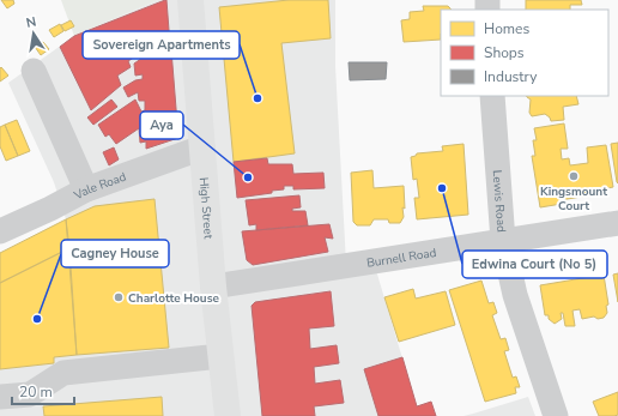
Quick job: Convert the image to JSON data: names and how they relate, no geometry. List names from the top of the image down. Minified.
{"streets":{"main road":["High Street"],"street":["Vale Road","Lewis Road","Burnell Road"]},"crossings":[["Vale Road","High Street"],["Lewis Road","Burnell Road"],["High Street","Burnell Road"]],"places":["Sovereign Apartments","Kingsmount Court","Aya","Edwina Court (No 5)","Charlotte House","Cagney House"],"legend":["Homes","Shops","Industry"],"scale_bar":"20 m","north":"top"}
